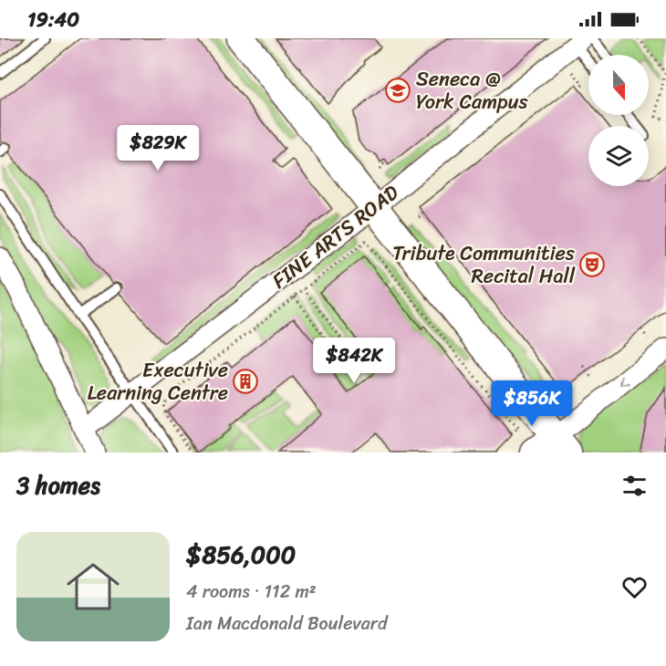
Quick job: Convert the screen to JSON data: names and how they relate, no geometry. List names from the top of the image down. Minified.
{"streets":{"street":["FINE ARTS ROAD"]},"places":{"school or university":["Seneca @ York Campus"],"theatre":["Tribute Communities Recital Hall"],"building":["Executive Learning Centre"]},"north":"bottom","page":{"status":"19:40","price":["$829K","$842K","$856K"],"heading":"3 homes","list":[{"name":"$856,000","note":"4 rooms · 112 m² · Ian Macdonald Boulevard"}]}}
